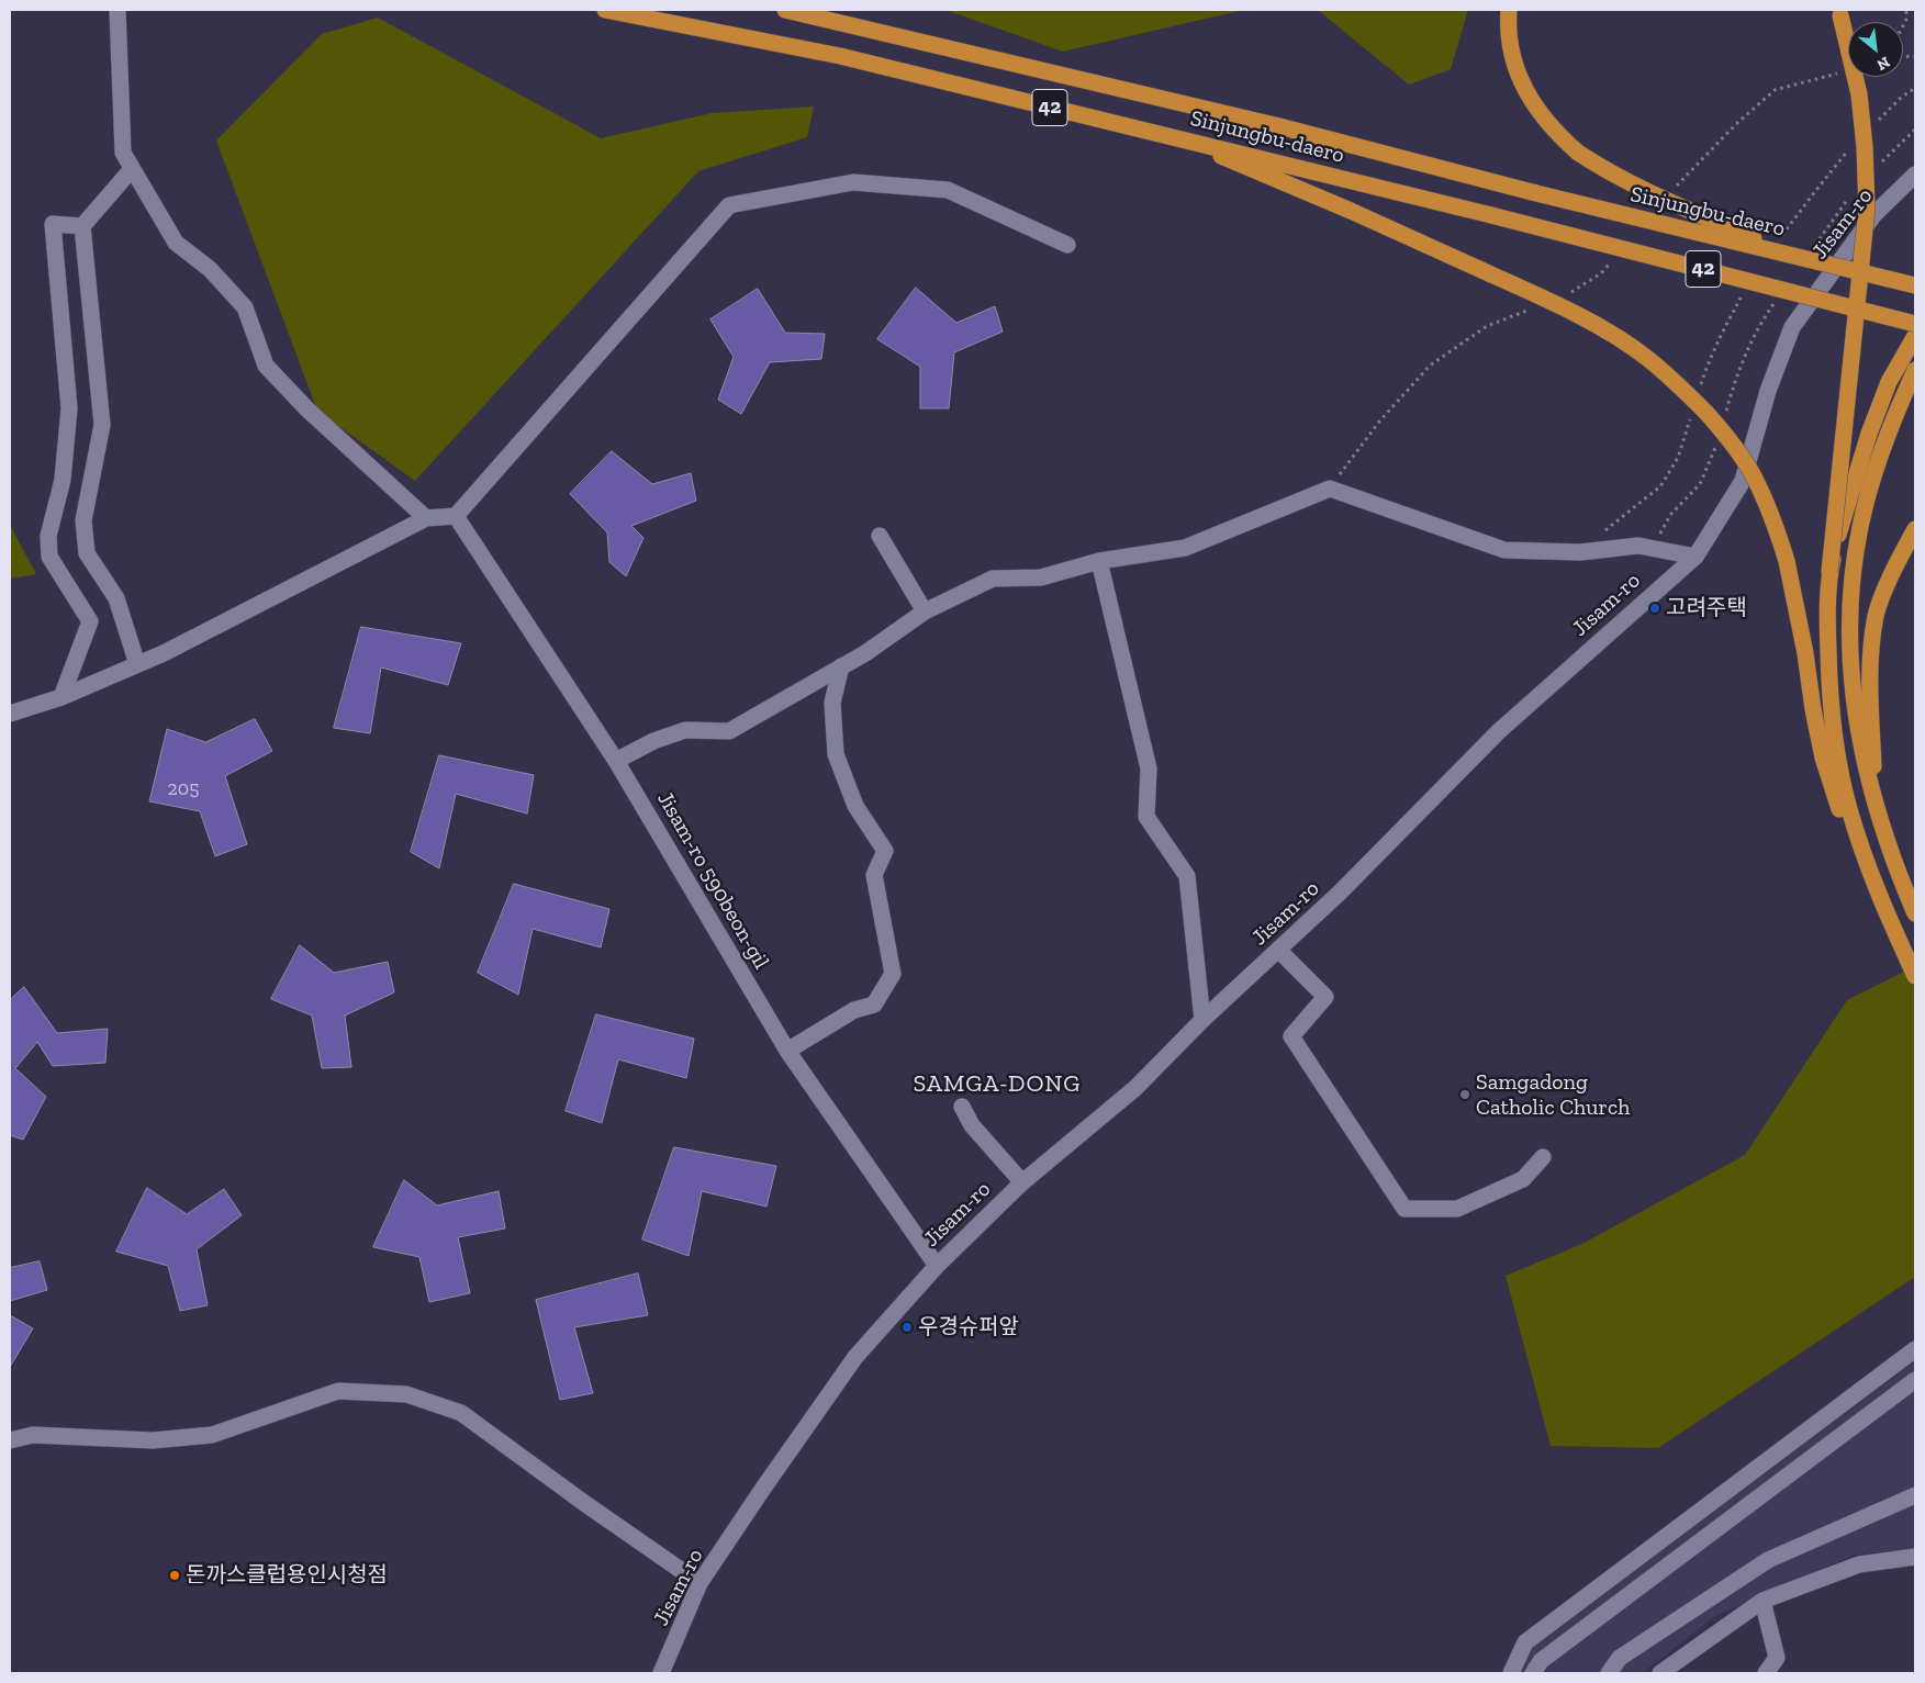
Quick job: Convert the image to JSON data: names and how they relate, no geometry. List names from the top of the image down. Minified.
{"streets":{"highway":["42","Sinjungbu-daero"],"street":["Jisam-ro","Jisam-ro 590beon-gil"]},"crossings":[["Jisam-ro","Jisam-ro 590beon-gil"]],"districts":["SAMGA-DONG"],"places":["고려주택","Samgadong Catholic Church","우경슈퍼앞","돈까스클럽용인시청점"],"house_numbers":["205"],"north":"bottom right"}
